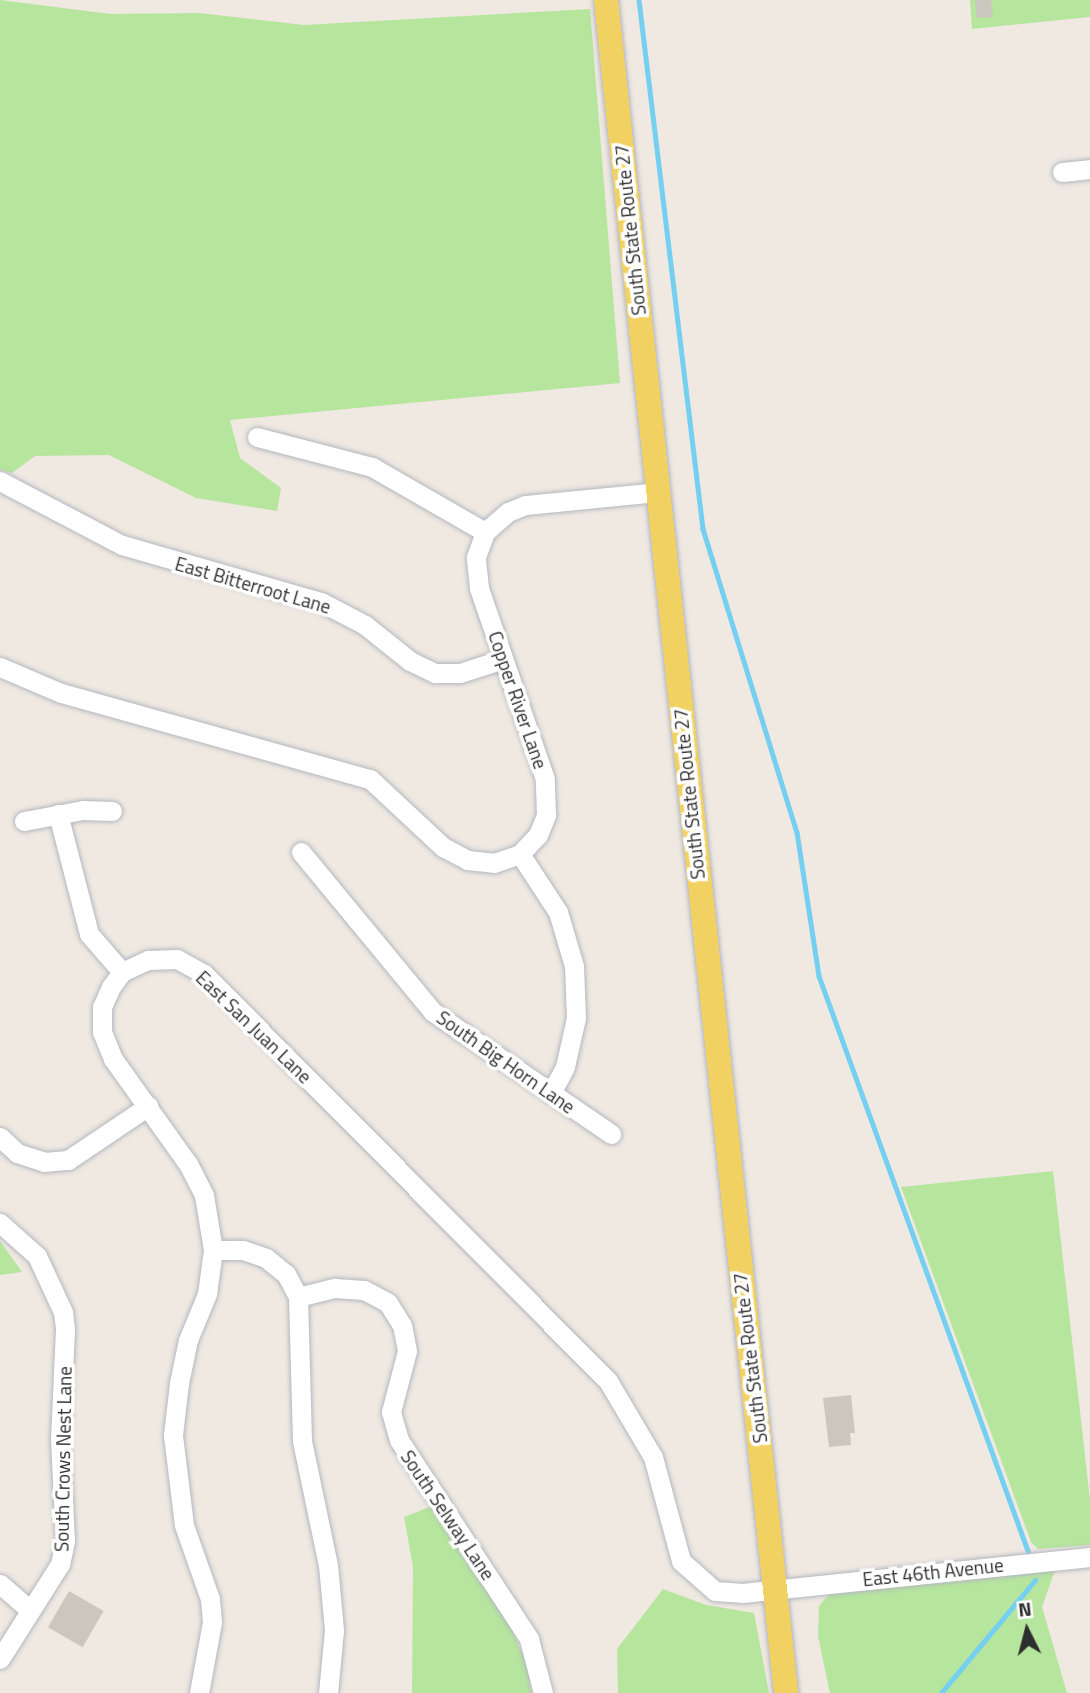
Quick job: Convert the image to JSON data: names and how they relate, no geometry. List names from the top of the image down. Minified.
{"streets":{"main road":["South State Route 27"],"street":["East Bitterroot Lane","Copper River Lane","East San Juan Lane","South Big Horn Lane","South Crows Nest Lane","South Selway Lane","East 46th Avenue"]},"crossings":[["South State Route 27","East San Juan Lane"],["South State Route 27","East 46th Avenue"],["East Bitterroot Lane","Copper River Lane"],["East San Juan Lane","East 46th Avenue"]],"north":"top"}
